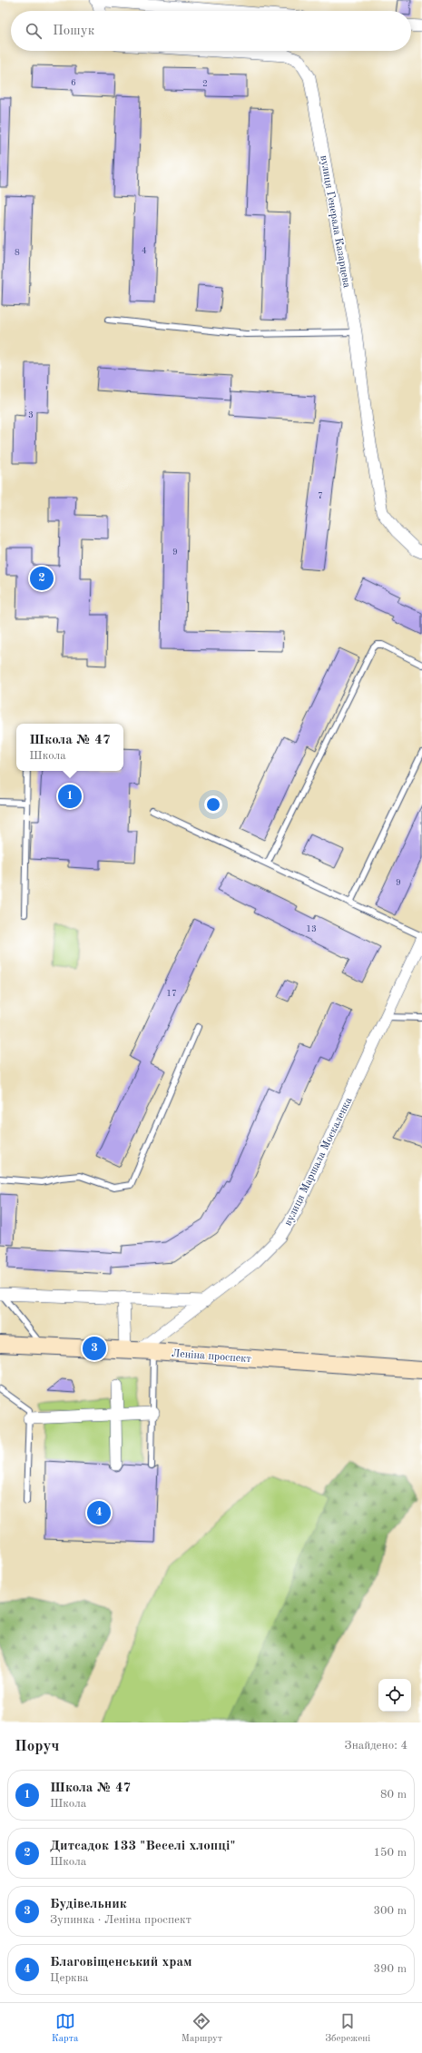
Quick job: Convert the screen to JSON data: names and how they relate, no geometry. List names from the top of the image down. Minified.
{"streets":{"main road":["Леніна проспект"],"street":["вулиця Генерала Казарцева","вулиця Маршала Москаленка"]},"crossings":[["вулиця Маршала Москаленка","Леніна проспект"]],"house_numbers":["6","2","4","8","3","7","9","9","13","17"],"page":{"search":"Пошук","pins":["2","1","3","4"],"popup":["Школа № 47","Школа"],"heading":["Поруч","Знайдено: 4"],"list":[{"mark":"1","name":"Школа № 47","note":"Школа","value":"80 m"},{"mark":"2","name":"Дитсадок 133 \"Веселі хлопці\"","note":"Школа","value":"150 m"},{"mark":"3","name":"Будівельник","note":"Зупинка · Леніна проспект","value":"300 m"},{"mark":"4","name":"Благовіщенський храм","note":"Церква","value":"390 m"}],"nav":["Карта","Маршрут","Збережені"]}}
